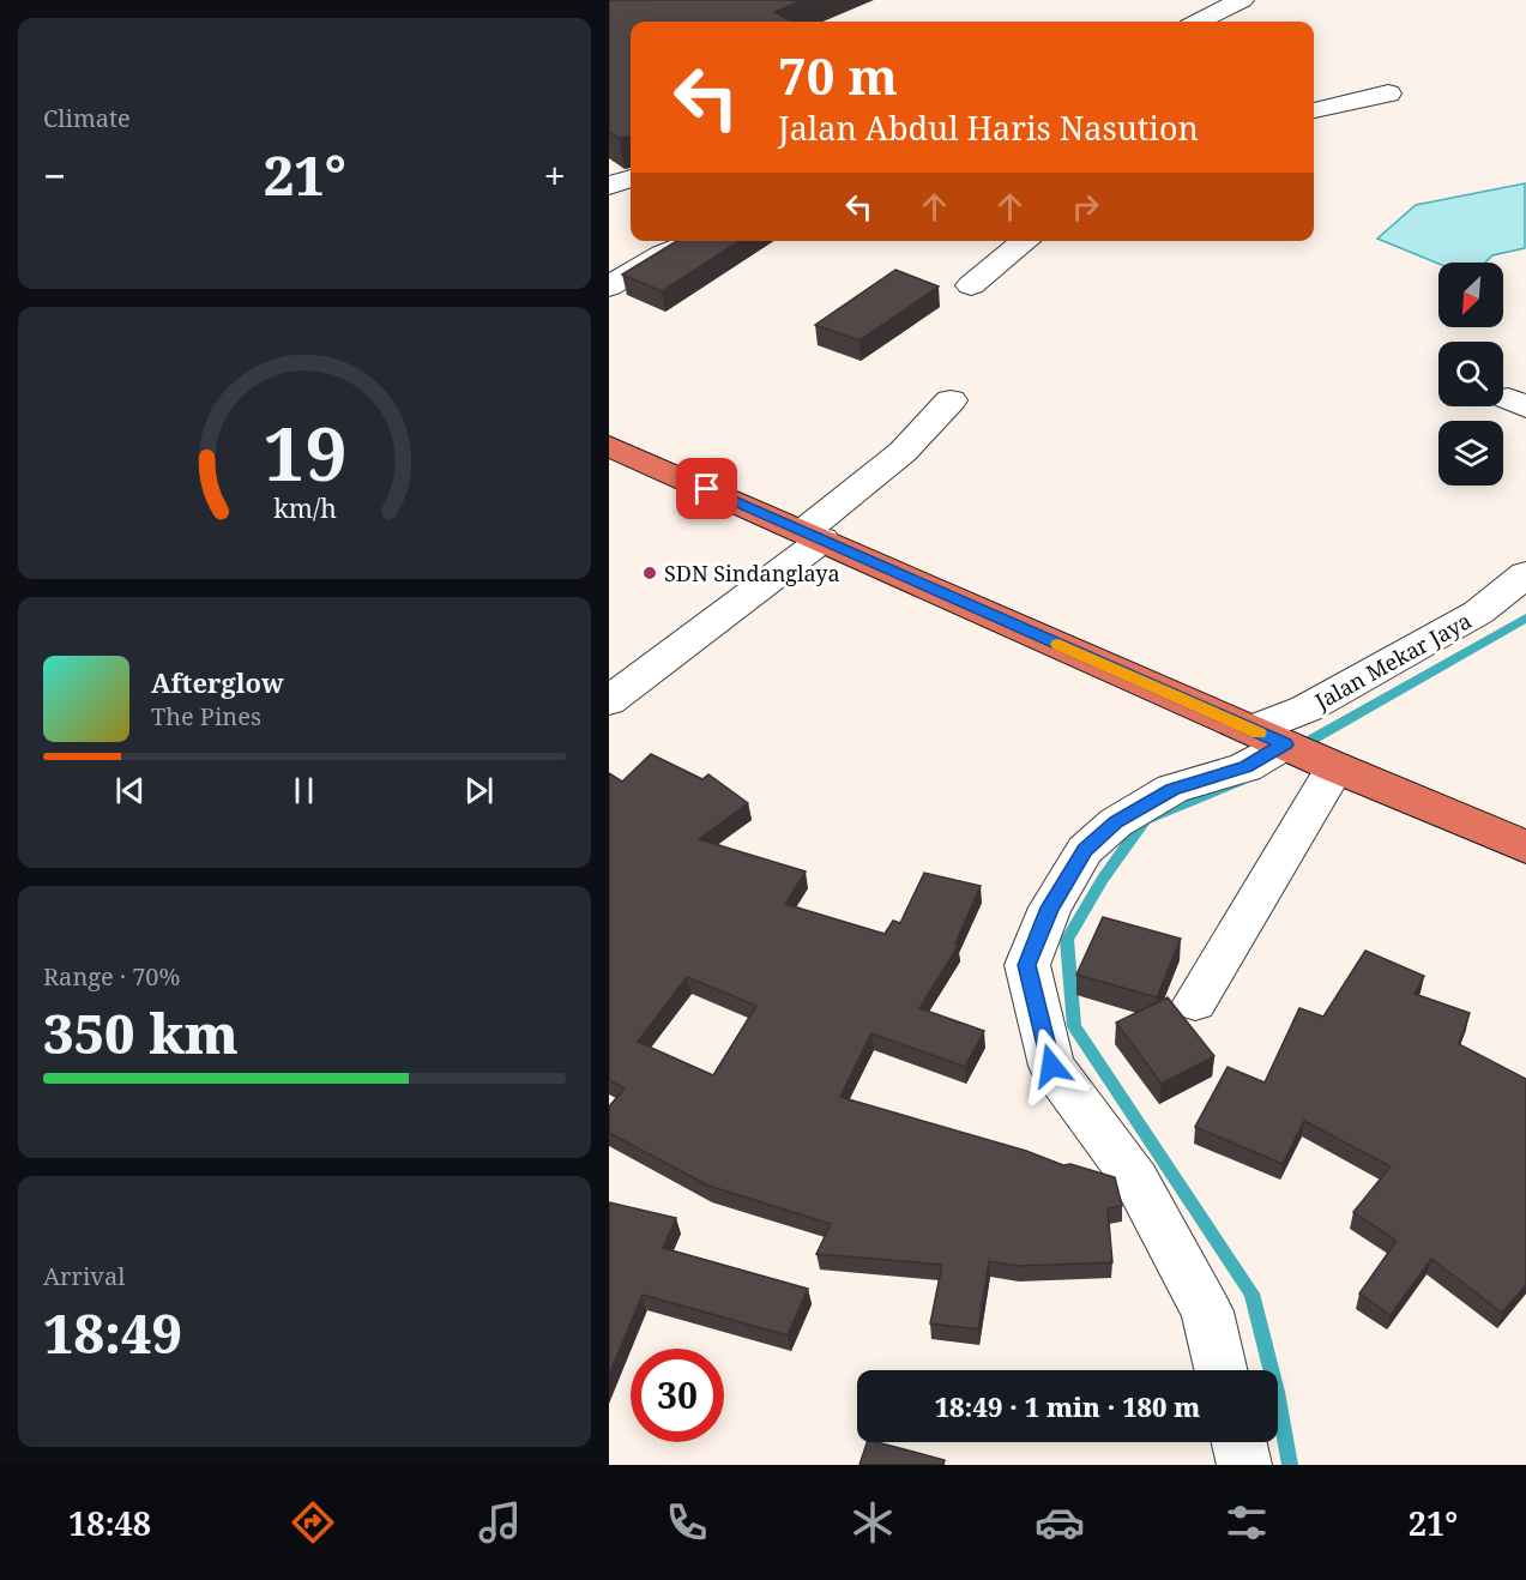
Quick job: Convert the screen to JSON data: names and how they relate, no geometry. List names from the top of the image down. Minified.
{"streets":{"street":["Jalan Mekar Jaya"]},"places":["SDN Sindanglaya"],"north":"bottom left","page":{"tile":["Climate",["Range · 70%","350 km"],["Arrival","18:49"]],"turn":["70 m","Jalan Abdul Haris Nasution"],"heat":["−","21°","+"],"song":["Afterglow","The Pines"],"limit":"30","trip":"18:49 · 1 min · 180 m","tabs":["18:48","21°"],"gauge":["19","km/h"]}}
